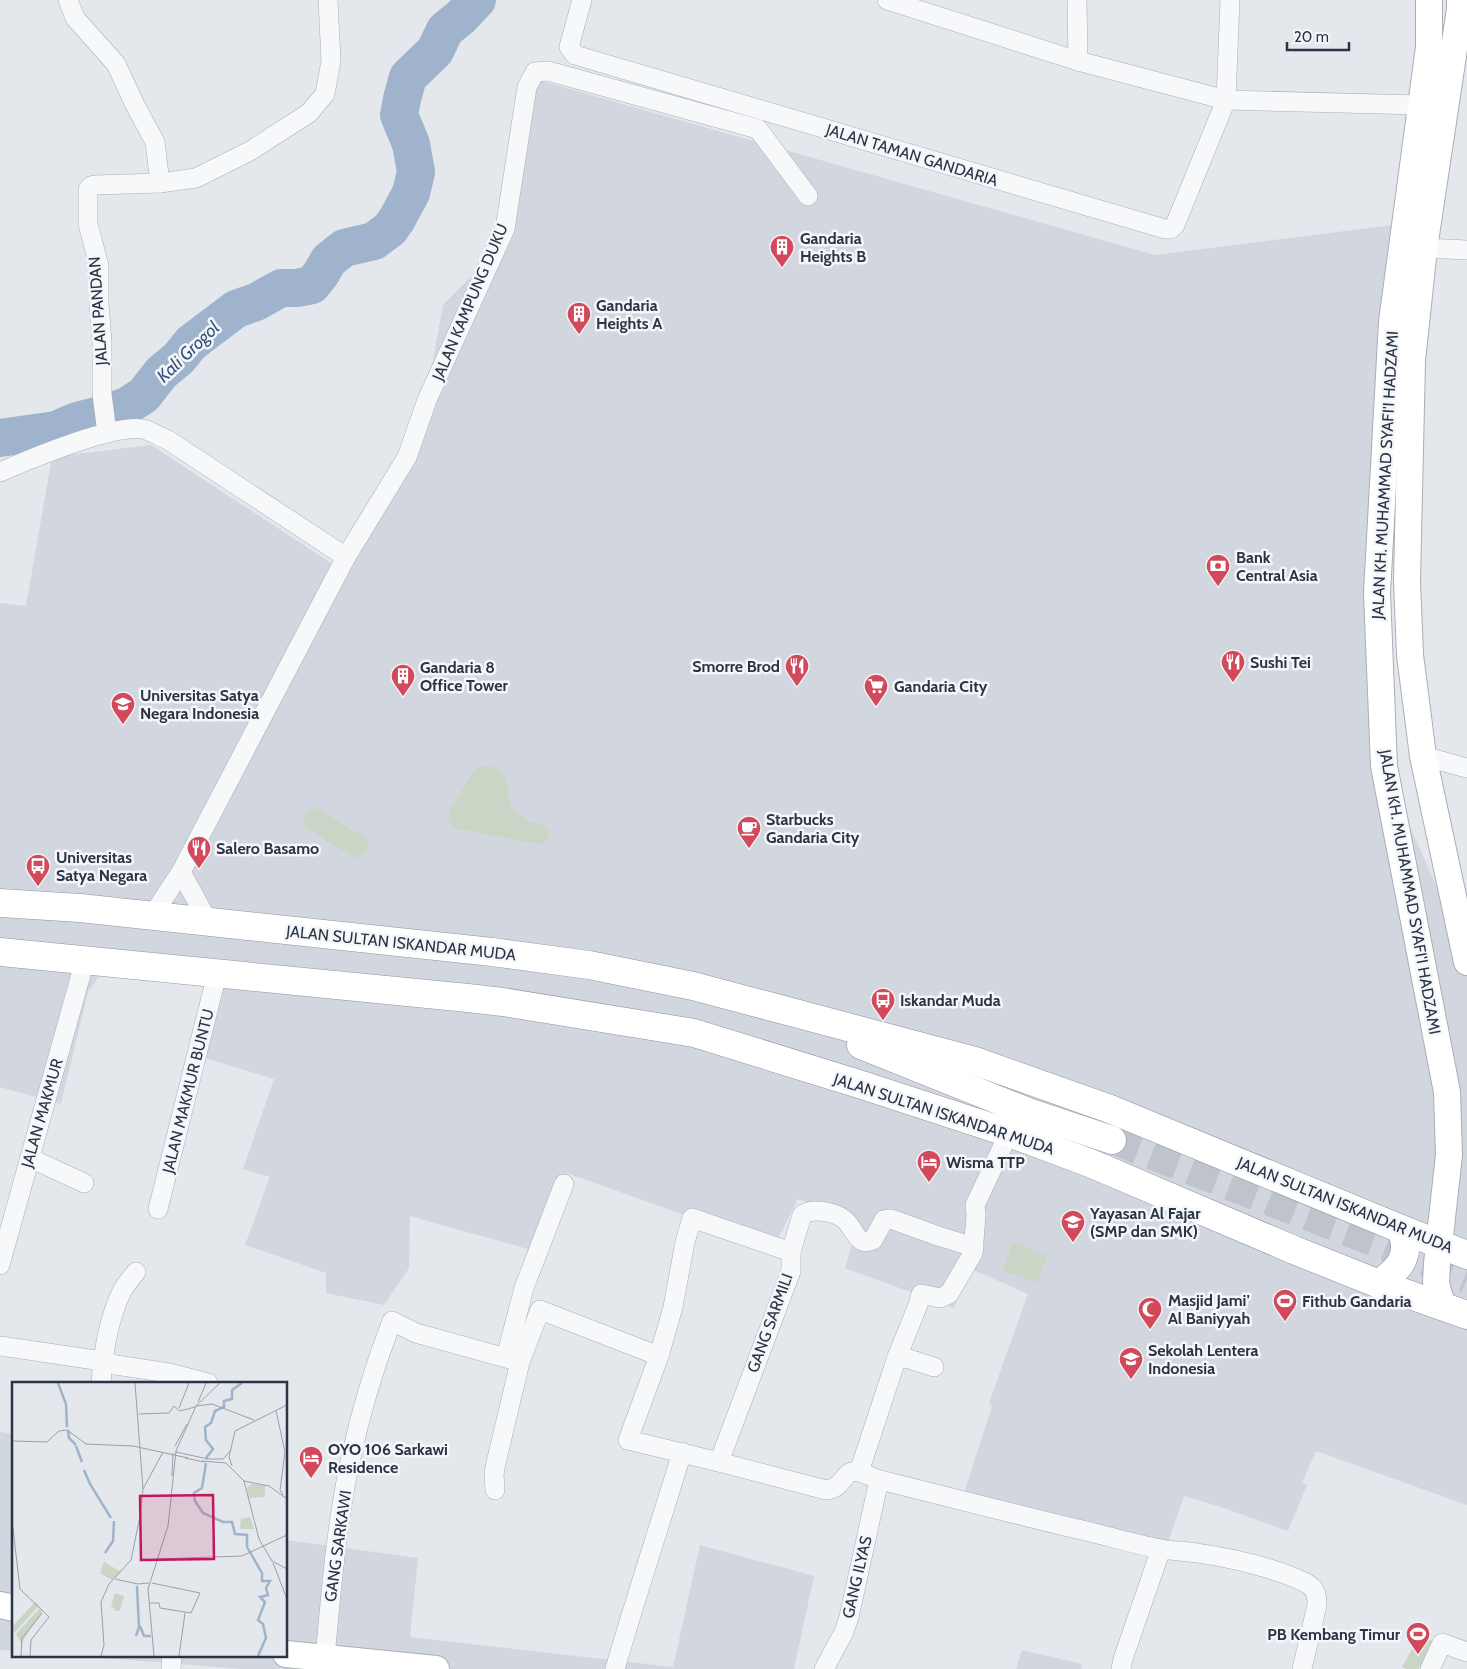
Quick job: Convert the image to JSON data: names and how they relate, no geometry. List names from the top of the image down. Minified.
{"streets":{"highway":["JALAN SULTAN ISKANDAR MUDA"],"main road":["JALAN KH. MUHAMMAD SYAFI'I HADZAMI"],"street":["JALAN TAMAN GANDARIA","JALAN KAMPUNG DUKU","JALAN PANDAN","JALAN MAKMUR BUNTU","JALAN MAKMUR","GANG SARMILI","GANG SARKAWI","GANG ILYAS"]},"crossings":[["JALAN KAMPUNG DUKU","JALAN SULTAN ISKANDAR MUDA"],["JALAN KH. MUHAMMAD SYAFI'I HADZAMI","JALAN SULTAN ISKANDAR MUDA"],["JALAN SULTAN ISKANDAR MUDA","JALAN MAKMUR BUNTU"],["JALAN SULTAN ISKANDAR MUDA","JALAN MAKMUR"]],"water":["Kali Grogol"],"places":{"building":["Gandaria Heights B","Gandaria Heights A","Gandaria 8 Office Tower"],"bank":["Bank Central Asia"],"restaurant":["Sushi Tei","Smorre Brod","Salero Basamo"],"supermarket":["Gandaria City"],"school or university":["Universitas Satya Negara Indonesia","Yayasan Al Fajar (SMP dan SMK)","Sekolah Lentera Indonesia"],"cafe":["Starbucks Gandaria City"],"bus stop":["Universitas Satya Negara","Iskandar Muda"],"hotel":["Wisma TTP","OYO 106 Sarkawi Residence"],"sports":["Fithub Gandaria","PB Kembang Timur"],"mosque":["Masjid Jami' Al Baniyyah"]},"scale_bar":"20 m"}
